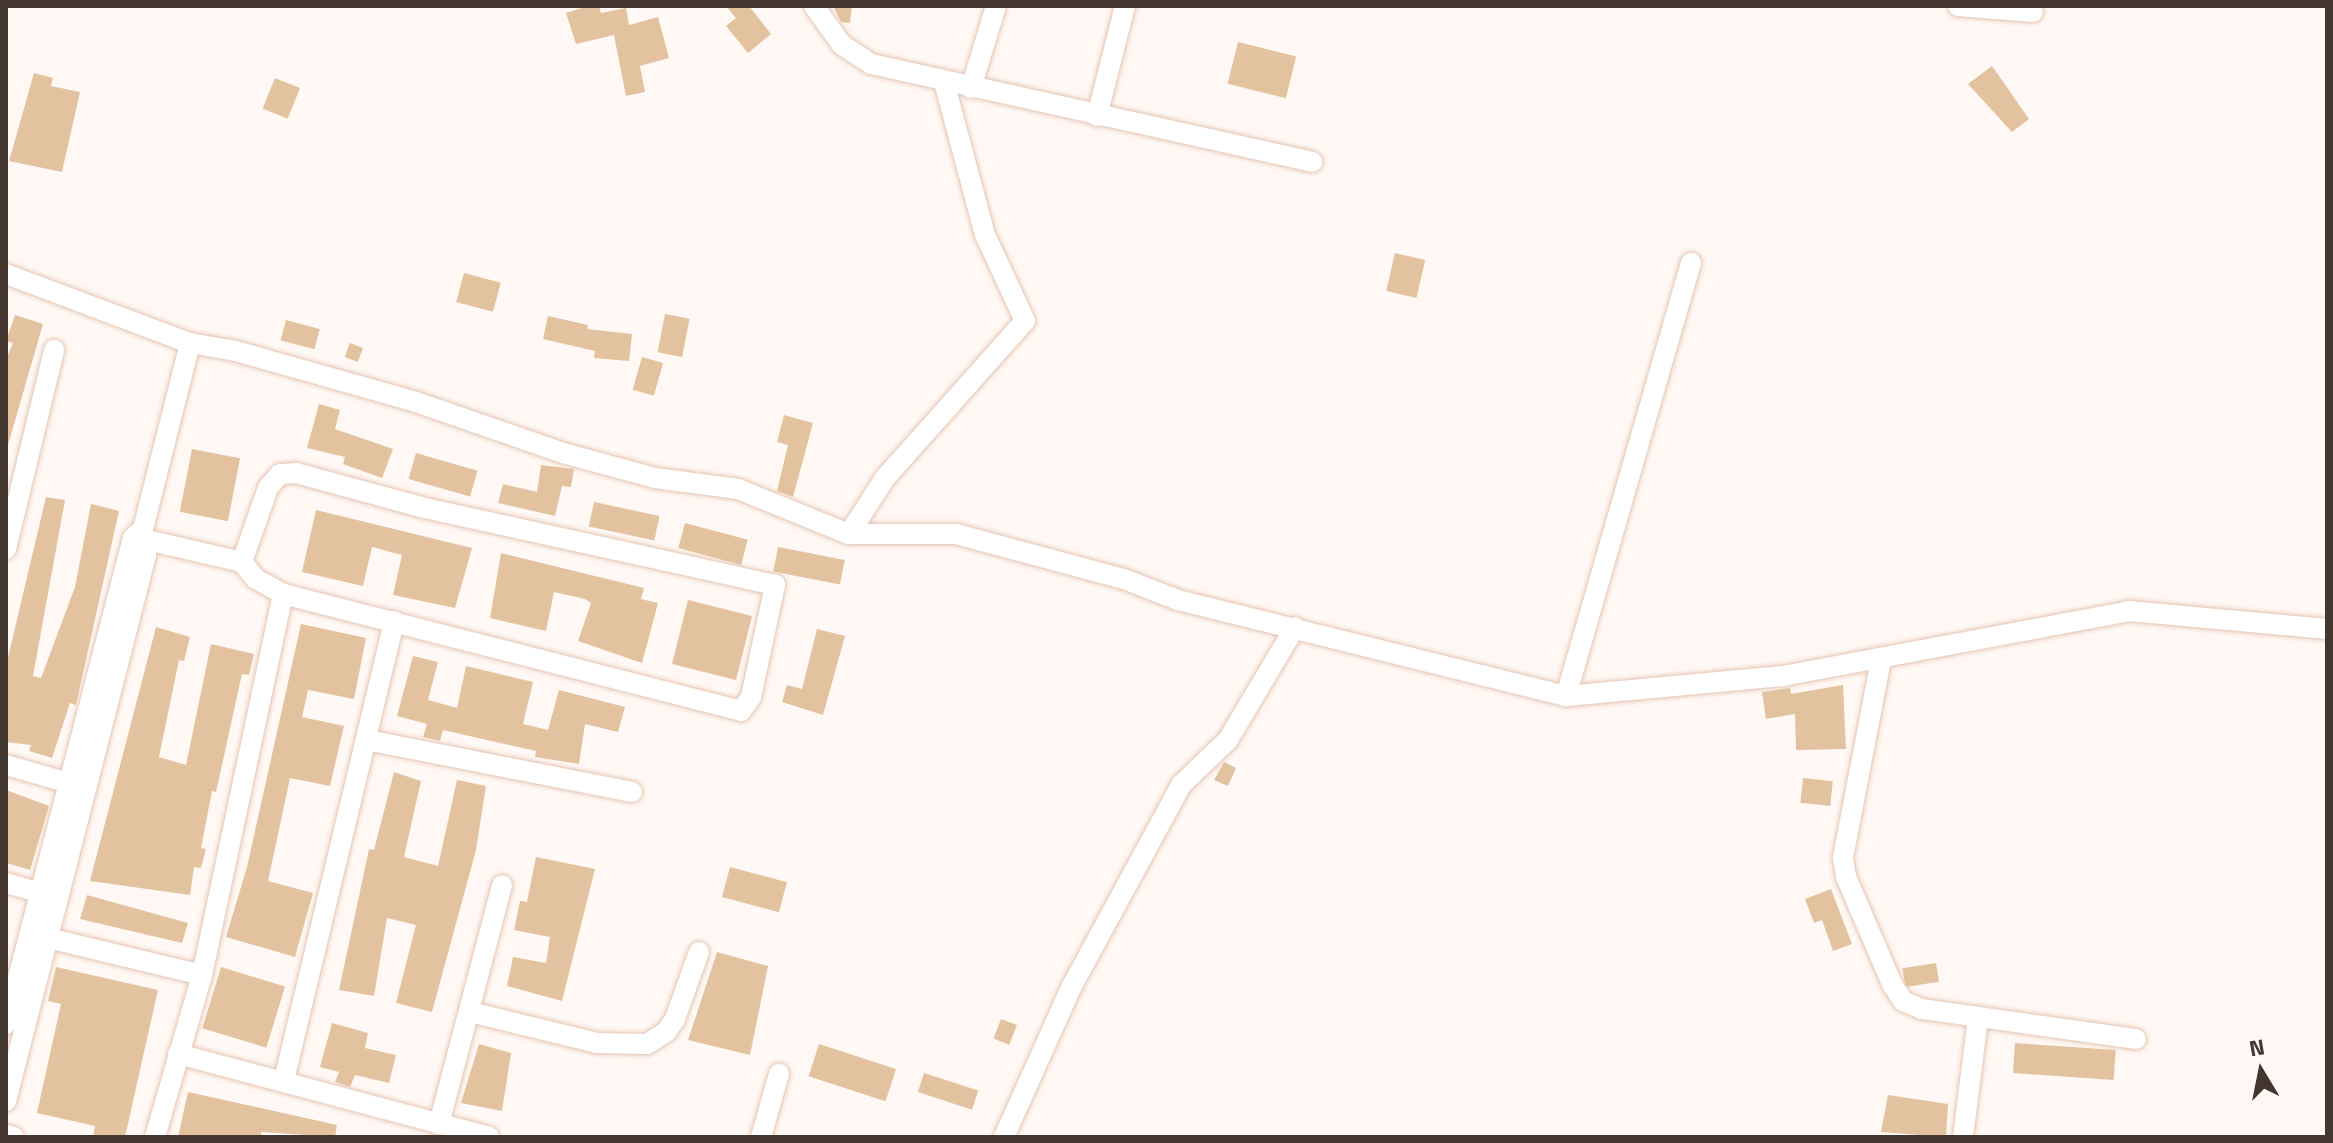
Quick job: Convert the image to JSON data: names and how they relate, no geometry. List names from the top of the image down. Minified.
{"north":"top"}
